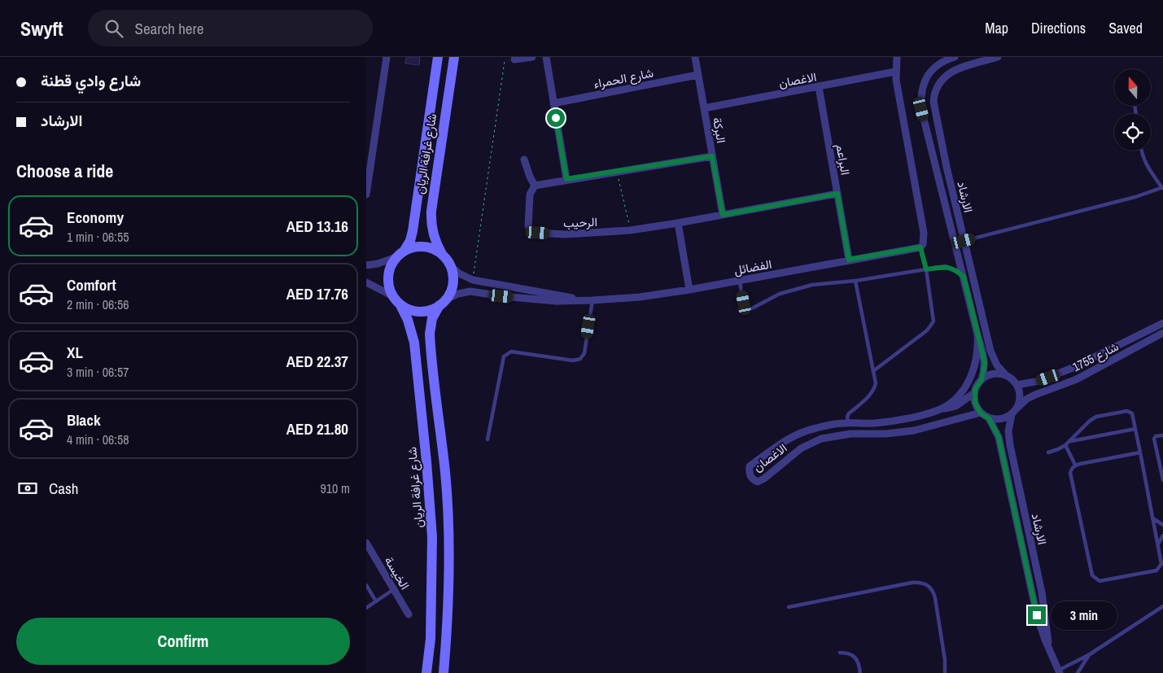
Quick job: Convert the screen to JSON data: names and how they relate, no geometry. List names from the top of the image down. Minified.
{"streets":{"main road":["شارع غرافة الريان"],"street":["شارع الحمراء","الاغصان","البركة","البراعم","الارشاد","الرحيب","الفضائل","شارع 1755","الخيسة"]},"crossings":[["شارع الحمراء","البركة"],["الاغصان","البركة"],["الاغصان","البراعم"],["الاغصان","الارشاد"],["الاغصان","شارع 1755"],["البركة","الرحيب"],["شارع غرافة الريان","الفضائل"],["البراعم","الرحيب"],["البراعم","الفضائل"],["الارشاد","شارع 1755"]],"north":"top","page":{"header":"Swyft","search":"Search here","nav":["Map","Directions","Saved"],"banner":["شارع وادي قطنة","الارشاد"],"heading":"Choose a ride","list":[{"name":"Economy","note":"1 min · 06:55","value":"AED 13.16"},{"name":"Comfort","note":"2 min · 06:56","value":"AED 17.76"},{"name":"XL","note":"3 min · 06:57","value":"AED 22.37"},{"name":"Black","note":"4 min · 06:58","value":"AED 21.80"}],"pay":["Cash","910 m"],"bubble":"3 min","buttons":"Confirm"}}
